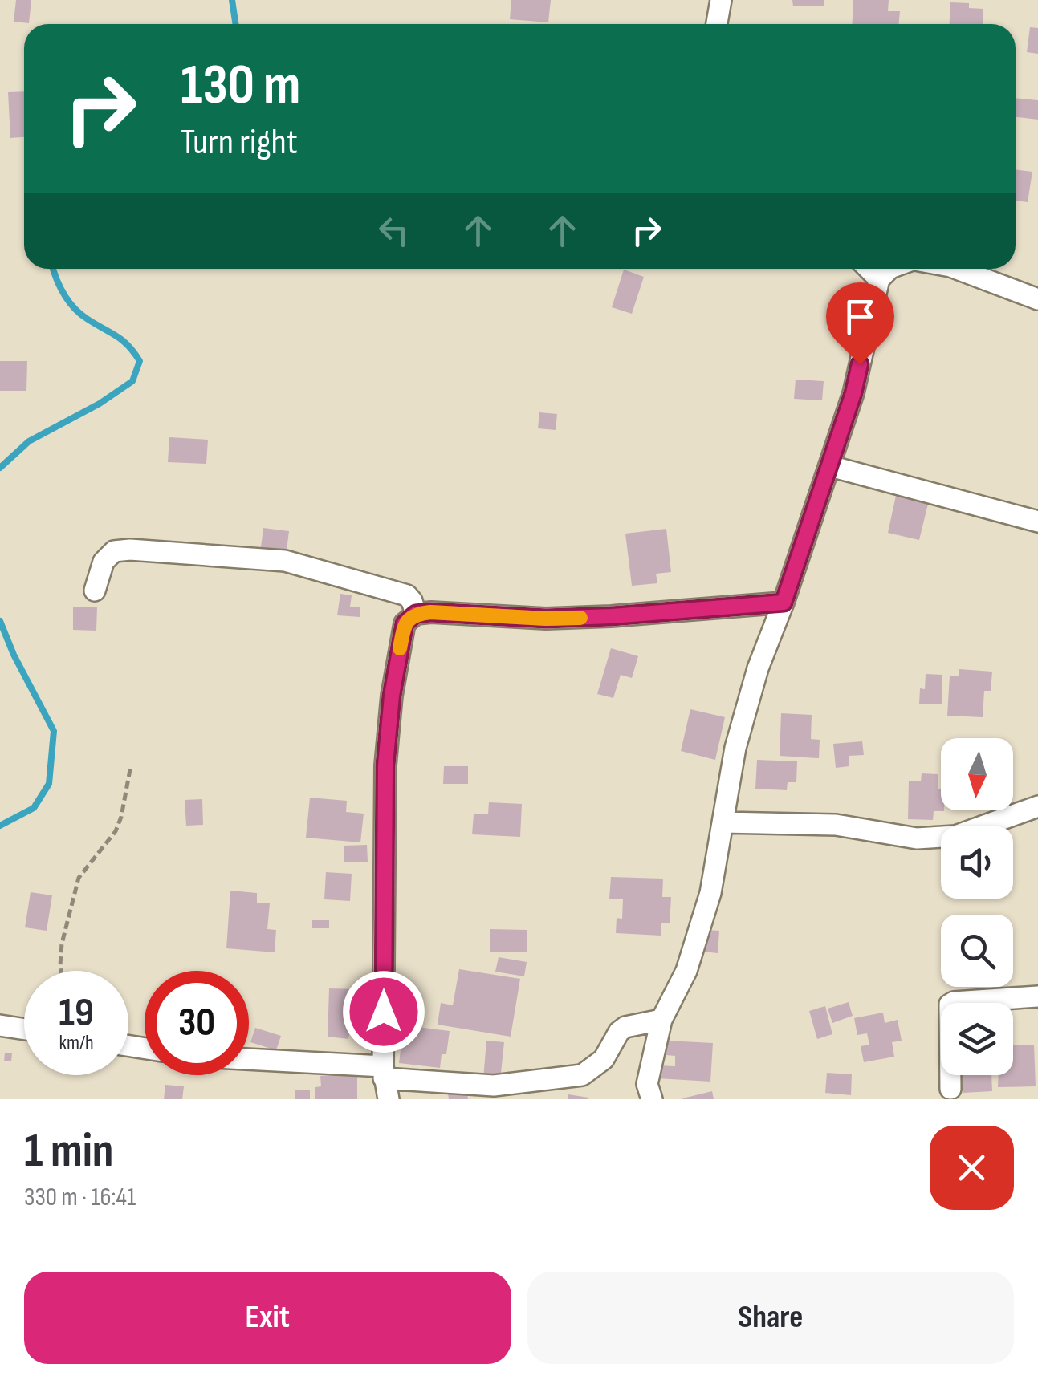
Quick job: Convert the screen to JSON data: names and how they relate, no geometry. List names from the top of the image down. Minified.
{"north":"bottom","page":{"turn":["130 m","Turn right"],"speed":"19 km/h","limit":"30","heading":["1 min","330 m · 16:41"],"buttons":["Exit","Share"]}}
